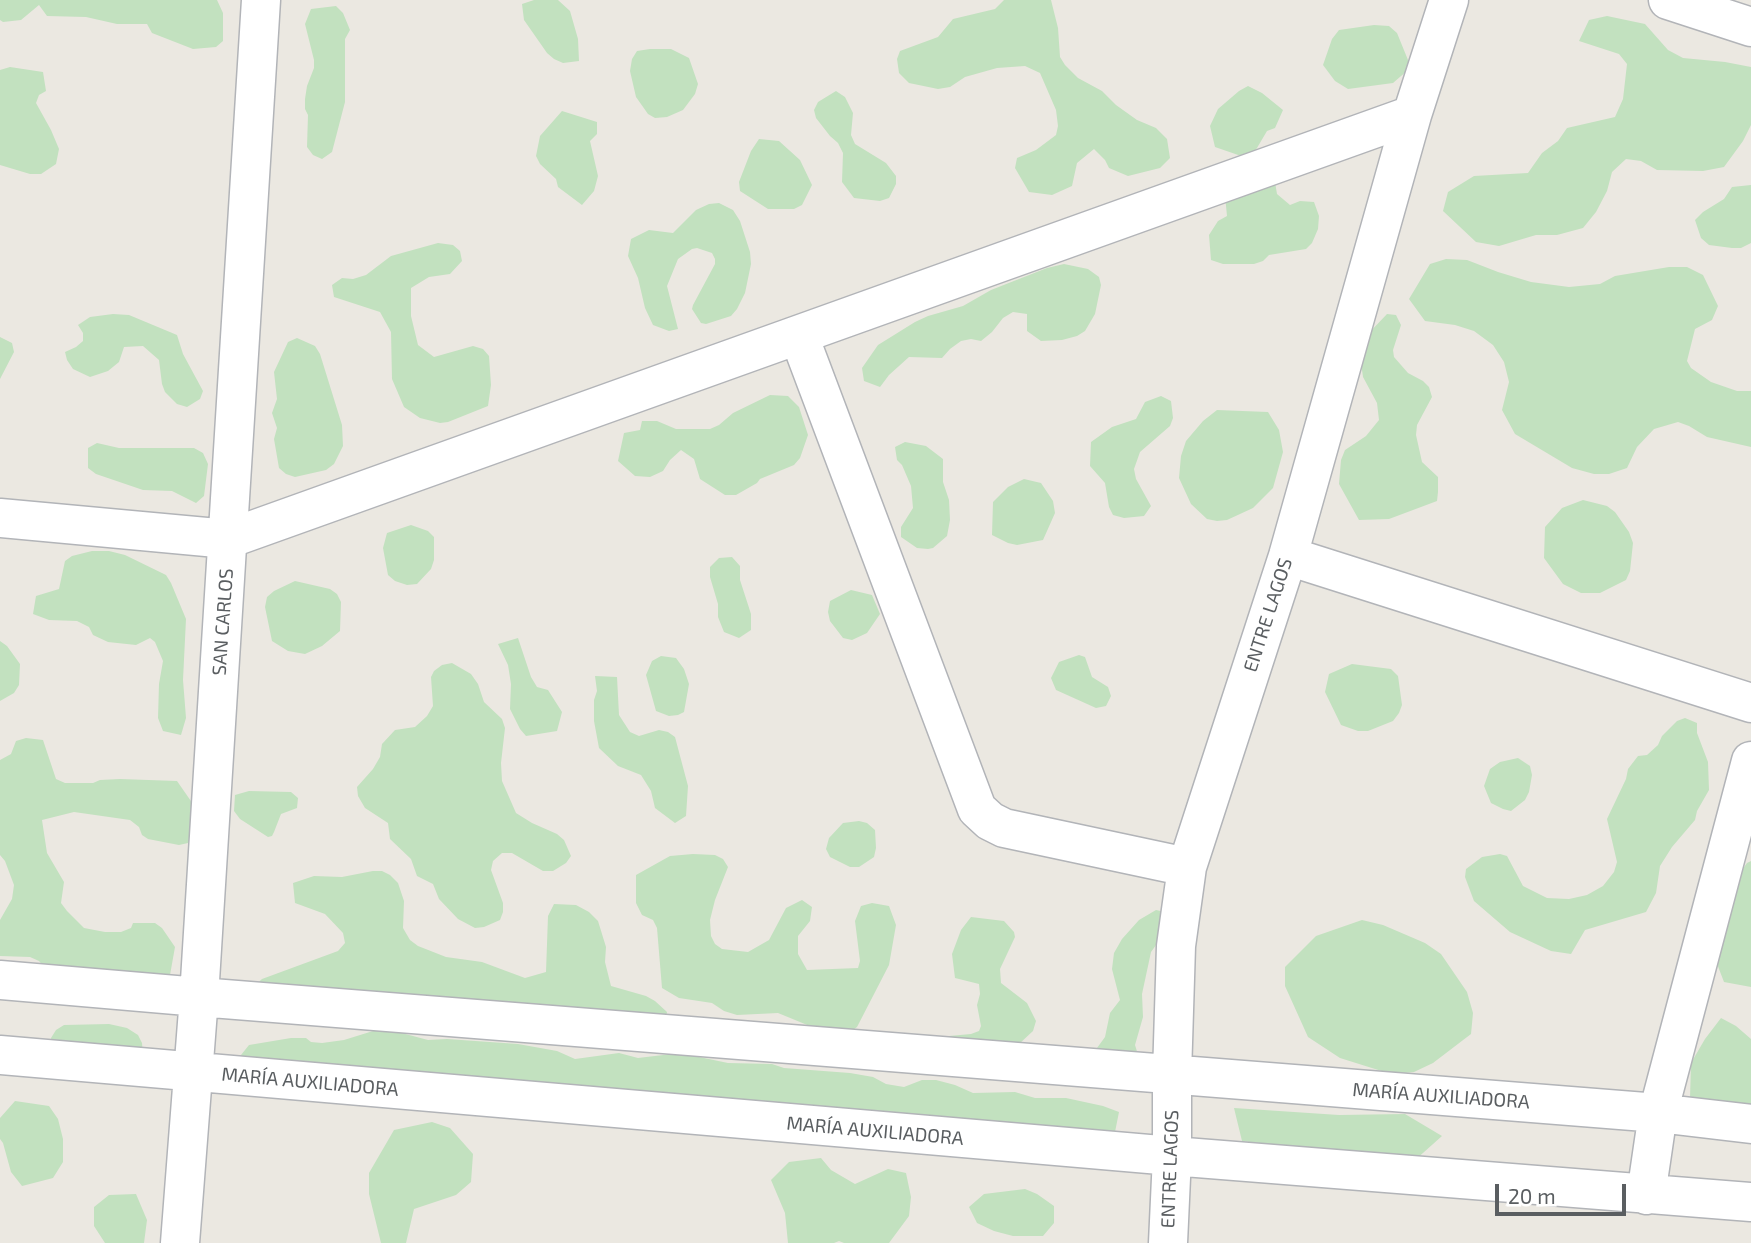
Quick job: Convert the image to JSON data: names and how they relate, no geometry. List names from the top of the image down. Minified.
{"streets":{"street":["ENTRE LAGOS","SAN CARLOS","MARÍA AUXILIADORA"]},"crossings":[["ENTRE LAGOS","MARÍA AUXILIADORA"],["SAN CARLOS","MARÍA AUXILIADORA"]],"scale_bar":"20 m"}
